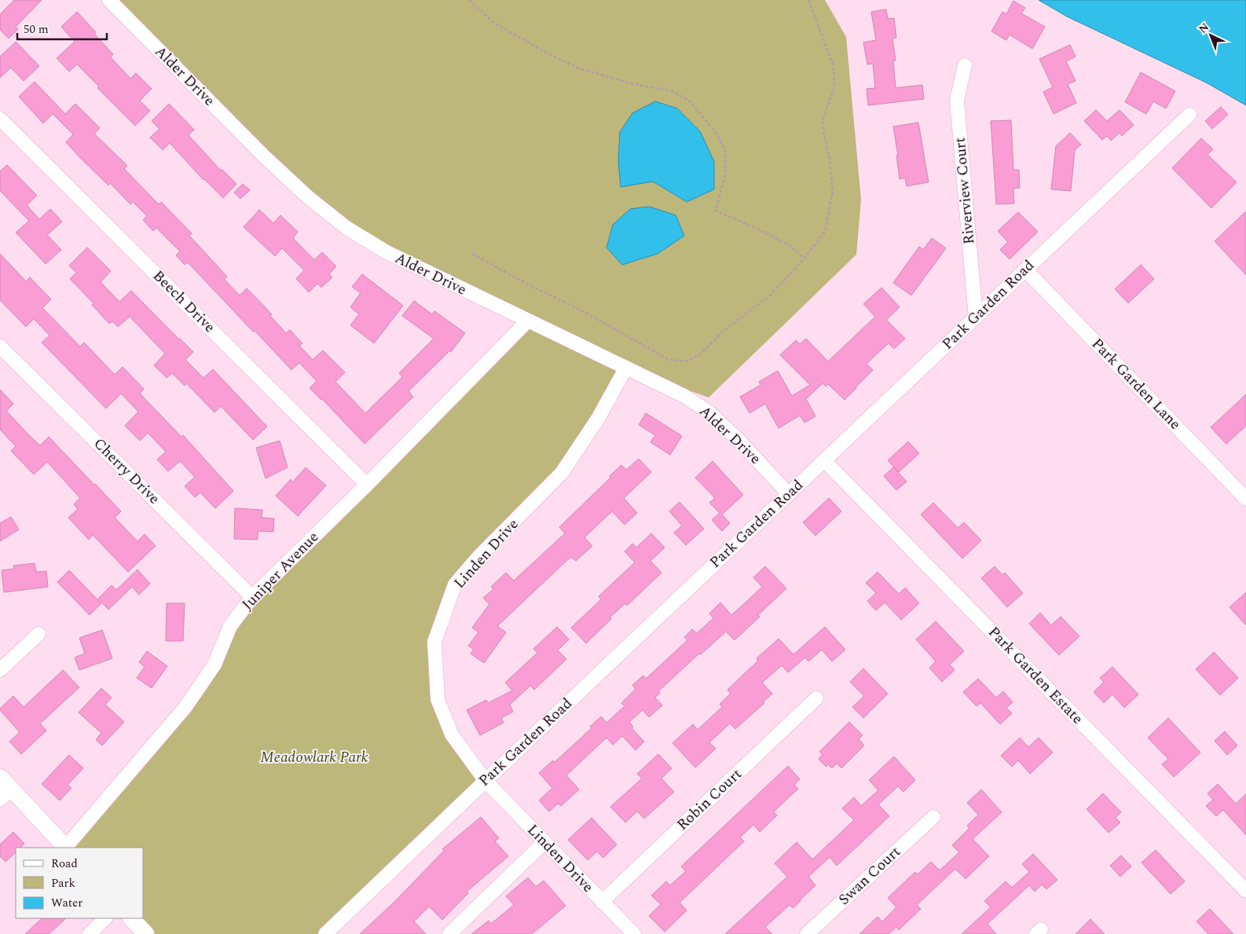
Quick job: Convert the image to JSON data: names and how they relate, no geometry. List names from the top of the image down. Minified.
{"streets":{"street":["Alder Drive","Riverview Court","Beech Drive","Park Garden Road","Park Garden Lane","Cherry Drive","Linden Drive","Juniper Avenue","Park Garden Estate","Robin Court","Swan Court"]},"crossings":[["Alder Drive","Park Garden Road"],["Alder Drive","Linden Drive"],["Alder Drive","Juniper Avenue"],["Riverview Court","Park Garden Road"],["Beech Drive","Juniper Avenue"],["Park Garden Road","Park Garden Lane"],["Park Garden Road","Linden Drive"],["Park Garden Road","Park Garden Estate"],["Cherry Drive","Juniper Avenue"],["Linden Drive","Robin Court"]],"parks":["Meadowlark Park"],"legend":["Road","Park","Water"],"scale_bar":"50 m","north":"top left"}
